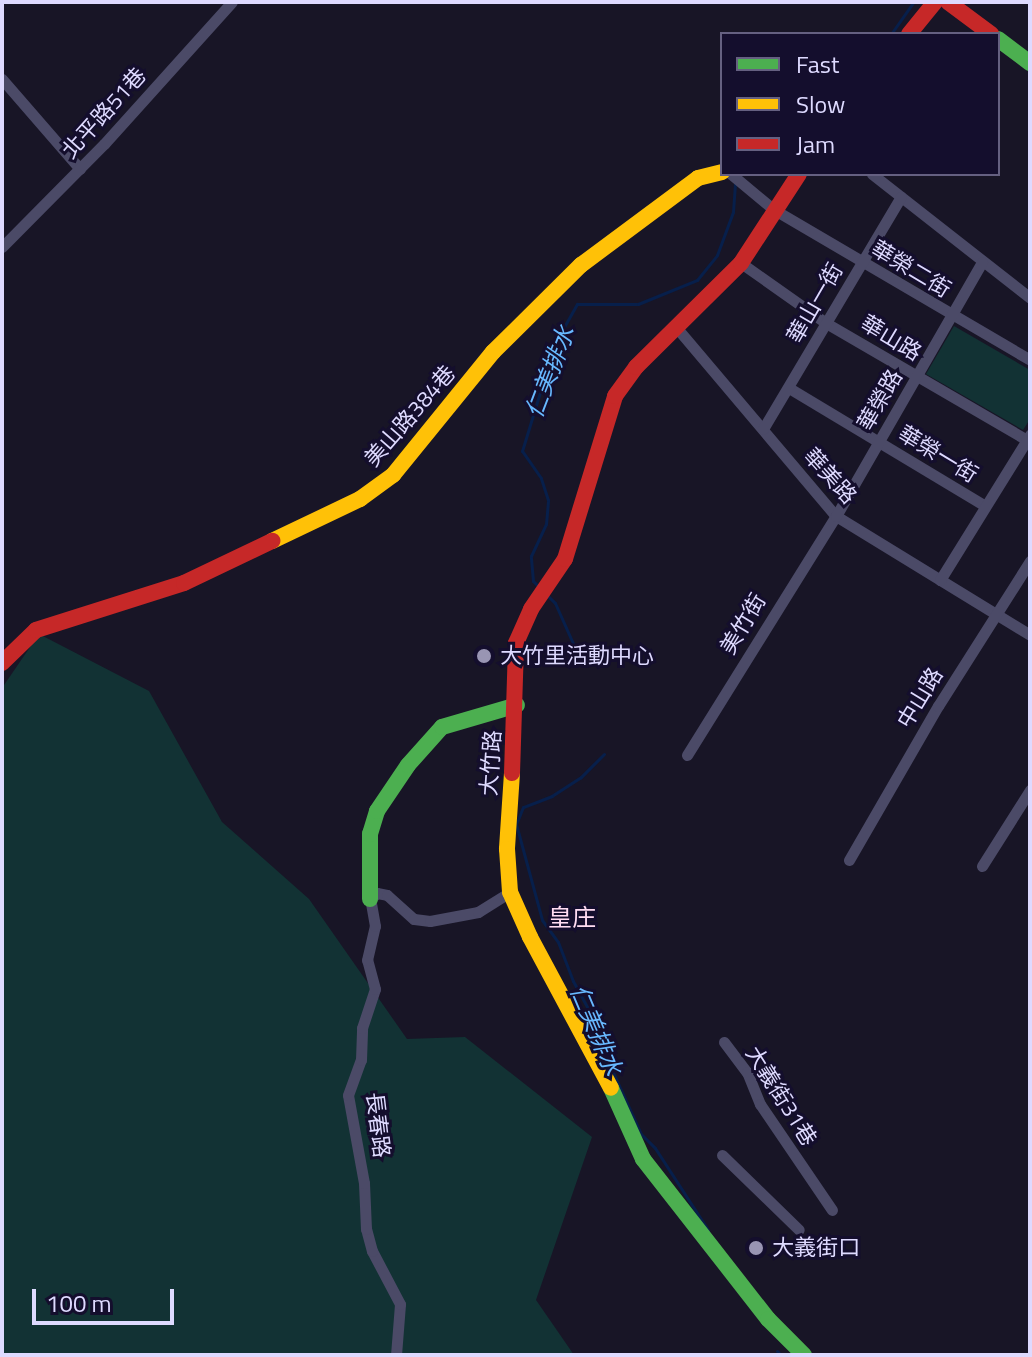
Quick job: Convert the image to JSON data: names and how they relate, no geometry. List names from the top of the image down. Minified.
{"streets":{"street":["北平路51巷","華榮二街","華山一街","華山路","華榮路","美山路384巷","華榮一街","華美路","美竹街","中山路","大竹路","大義街31巷","長春路"]},"crossings":[["華榮二街","華山一街"],["華榮二街","華榮路"],["華榮二街","大竹路"],["華山一街","華山路"],["華山一街","華榮一街"],["華山一街","華美路"],["華山路","華榮路"],["華山路","大竹路"],["華榮路","華榮一街"],["華榮路","華美路"],["華榮路","美竹街"],["華美路","美竹街"],["華美路","中山路"],["華美路","大竹路"],["大竹路","長春路"]],"districts":["皇庄"],"water":["仁美排水"],"places":["大竹里活動中心","大義街口"],"legend":["Fast","Slow","Jam"],"scale_bar":"100 m"}
